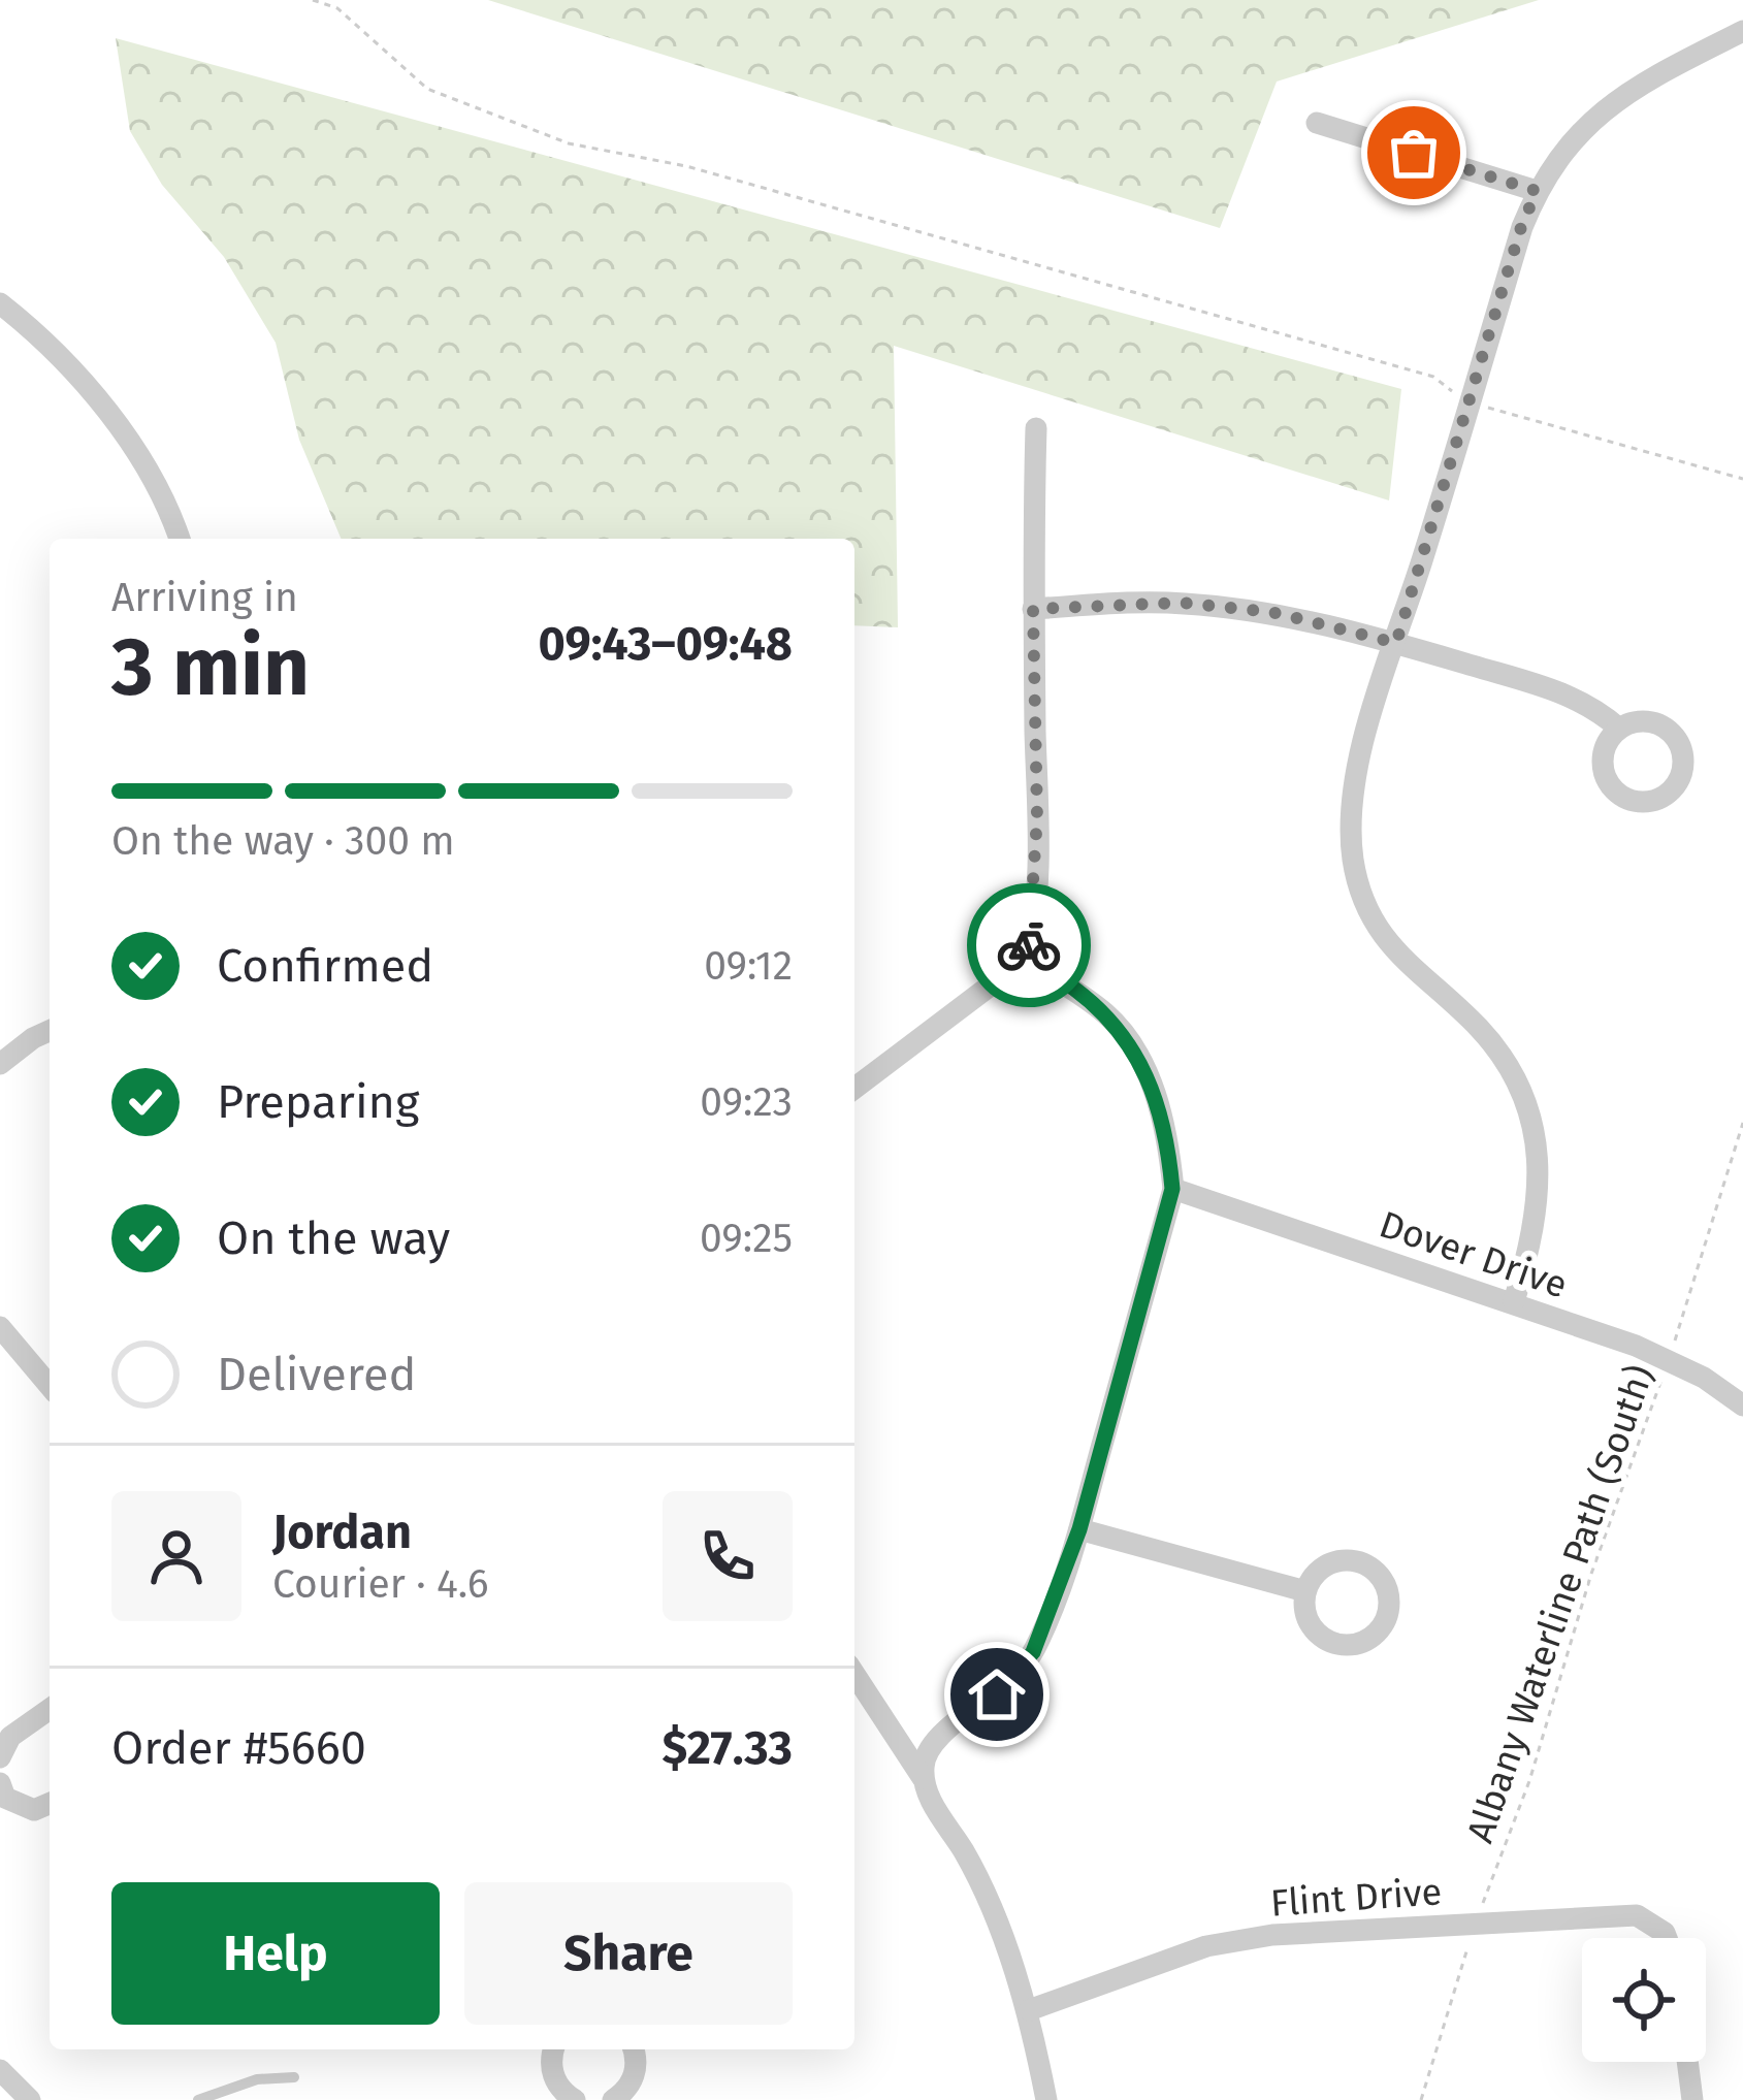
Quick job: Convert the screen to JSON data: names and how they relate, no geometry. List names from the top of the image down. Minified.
{"streets":{"street":["Dover Drive","Flint Drive"],"path":["Albany Waterline Path (South)"]},"crossings":[["Dover Drive","Albany Waterline Path (South)"],["Albany Waterline Path (South)","Flint Drive"]],"page":{"heading":["3 min","Arriving in","09:43–09:48"],"panel":["Jordan","Courier · 4.6","Order #5660","$27.33"],"bar":"On the way · 300 m","list":[["Confirmed","09:12"],["Preparing","09:23"],["On the way","09:25"],"Delivered"],"buttons":["Help","Share"]}}
